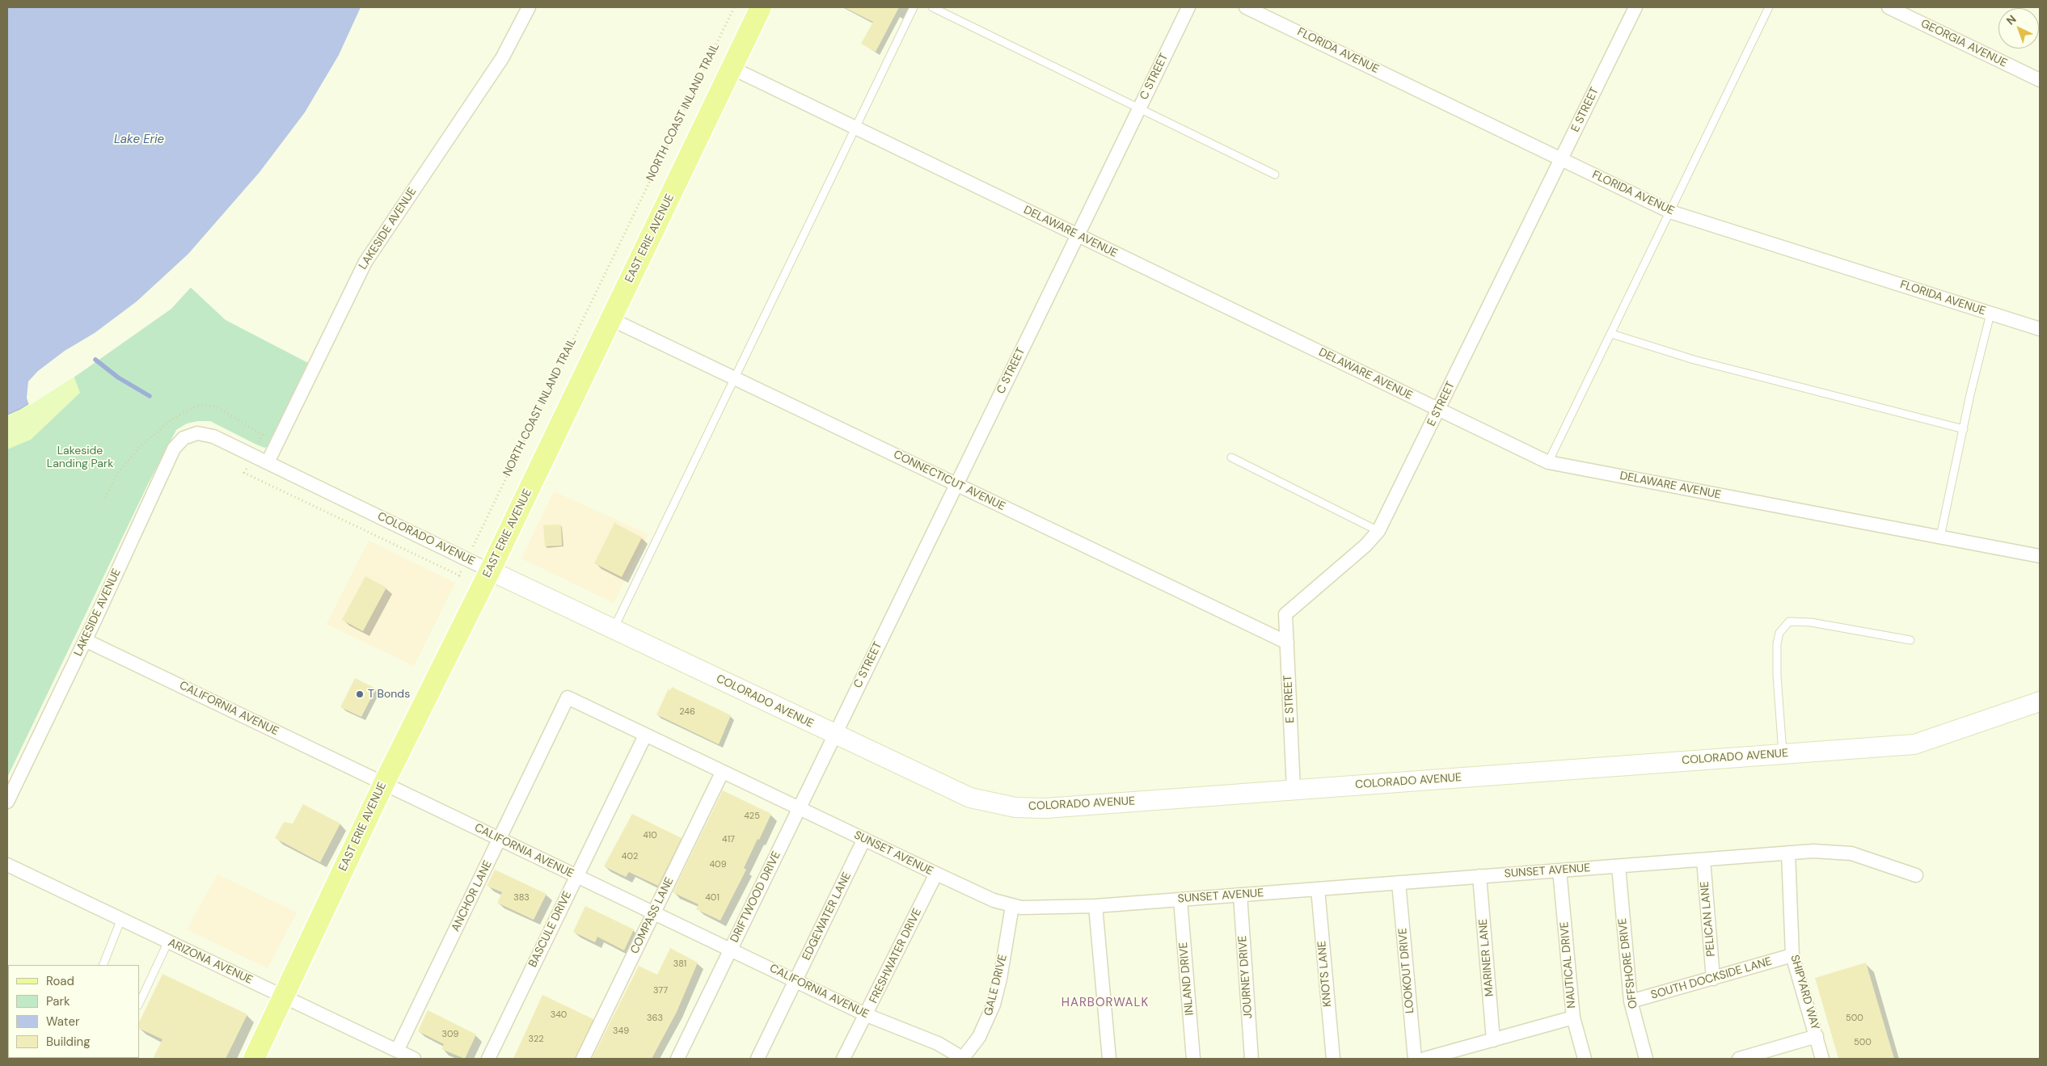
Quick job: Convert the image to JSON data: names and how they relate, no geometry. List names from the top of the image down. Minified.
{"streets":{"main road":["EAST ERIE AVENUE","COLORADO AVENUE"],"street":["GEORGIA AVENUE","FLORIDA AVENUE","C STREET","E STREET","LAKESIDE AVENUE","DELAWARE AVENUE","CONNECTICUT AVENUE","CALIFORNIA AVENUE","SUNSET AVENUE","ANCHOR LANE","DRIFTWOOD DRIVE","COMPASS LANE","EDGEWATER LANE","PELICAN LANE","BASCULE DRIVE","FRESHWATER DRIVE","MARINER LANE","ARIZONA AVENUE","OFFSHORE DRIVE","NAUTICAL DRIVE","LOOKOUT DRIVE","KNOTS LANE","JOURNEY DRIVE","INLAND DRIVE","SOUTH DOCKSIDE LANE","GALE DRIVE","SHIPYARD WAY"],"path":["NORTH COAST INLAND TRAIL"]},"crossings":[["FLORIDA AVENUE","E STREET"],["C STREET","DELAWARE AVENUE"],["C STREET","CONNECTICUT AVENUE"],["C STREET","COLORADO AVENUE"],["C STREET","DRIFTWOOD DRIVE"],["E STREET","DELAWARE AVENUE"],["E STREET","CONNECTICUT AVENUE"],["E STREET","COLORADO AVENUE"],["NORTH COAST INLAND TRAIL","COLORADO AVENUE"],["LAKESIDE AVENUE","COLORADO AVENUE"],["LAKESIDE AVENUE","CALIFORNIA AVENUE"],["DELAWARE AVENUE","EAST ERIE AVENUE"],["EAST ERIE AVENUE","CONNECTICUT AVENUE"],["EAST ERIE AVENUE","COLORADO AVENUE"],["EAST ERIE AVENUE","CALIFORNIA AVENUE"],["EAST ERIE AVENUE","ARIZONA AVENUE"],["COLORADO AVENUE","DRIFTWOOD DRIVE"],["CALIFORNIA AVENUE","ANCHOR LANE"],["CALIFORNIA AVENUE","DRIFTWOOD DRIVE"],["CALIFORNIA AVENUE","COMPASS LANE"],["CALIFORNIA AVENUE","EDGEWATER LANE"],["CALIFORNIA AVENUE","BASCULE DRIVE"],["CALIFORNIA AVENUE","FRESHWATER DRIVE"],["CALIFORNIA AVENUE","GALE DRIVE"],["SUNSET AVENUE","ANCHOR LANE"],["SUNSET AVENUE","DRIFTWOOD DRIVE"],["SUNSET AVENUE","COMPASS LANE"],["SUNSET AVENUE","EDGEWATER LANE"],["SUNSET AVENUE","PELICAN LANE"],["SUNSET AVENUE","BASCULE DRIVE"],["SUNSET AVENUE","FRESHWATER DRIVE"],["SUNSET AVENUE","MARINER LANE"],["SUNSET AVENUE","OFFSHORE DRIVE"],["SUNSET AVENUE","NAUTICAL DRIVE"],["SUNSET AVENUE","LOOKOUT DRIVE"],["SUNSET AVENUE","KNOTS LANE"],["SUNSET AVENUE","JOURNEY DRIVE"],["SUNSET AVENUE","INLAND DRIVE"],["SUNSET AVENUE","GALE DRIVE"],["SUNSET AVENUE","SHIPYARD WAY"],["ANCHOR LANE","ARIZONA AVENUE"],["PELICAN LANE","SOUTH DOCKSIDE LANE"],["OFFSHORE DRIVE","SOUTH DOCKSIDE LANE"],["SOUTH DOCKSIDE LANE","SHIPYARD WAY"]],"districts":["HARBORWALK"],"water":["Lake Erie"],"parks":["Lakeside Landing Park"],"places":["T Bonds"],"house_numbers":["246","425","410","417","402","409","383","401","381","377","340","363","500","349","309","322","500"],"legend":["Road","Park","Water","Building"],"north":"top left"}
